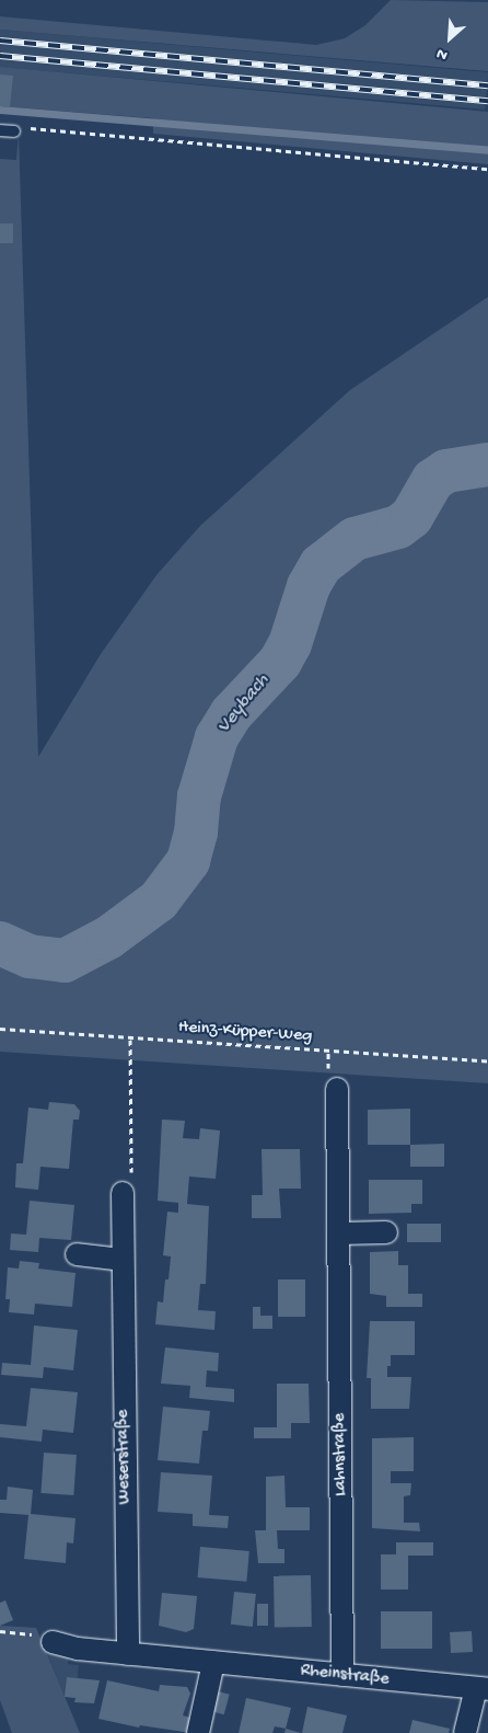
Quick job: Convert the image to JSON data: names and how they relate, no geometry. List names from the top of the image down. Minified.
{"streets":{"street":["Lahnstraße","Weserstraße","Rheinstraße"],"path":["Heinz-Küpper-Weg"]},"crossings":[["Lahnstraße","Rheinstraße"],["Weserstraße","Rheinstraße"]],"water":["Veybach"],"north":"bottom left"}
